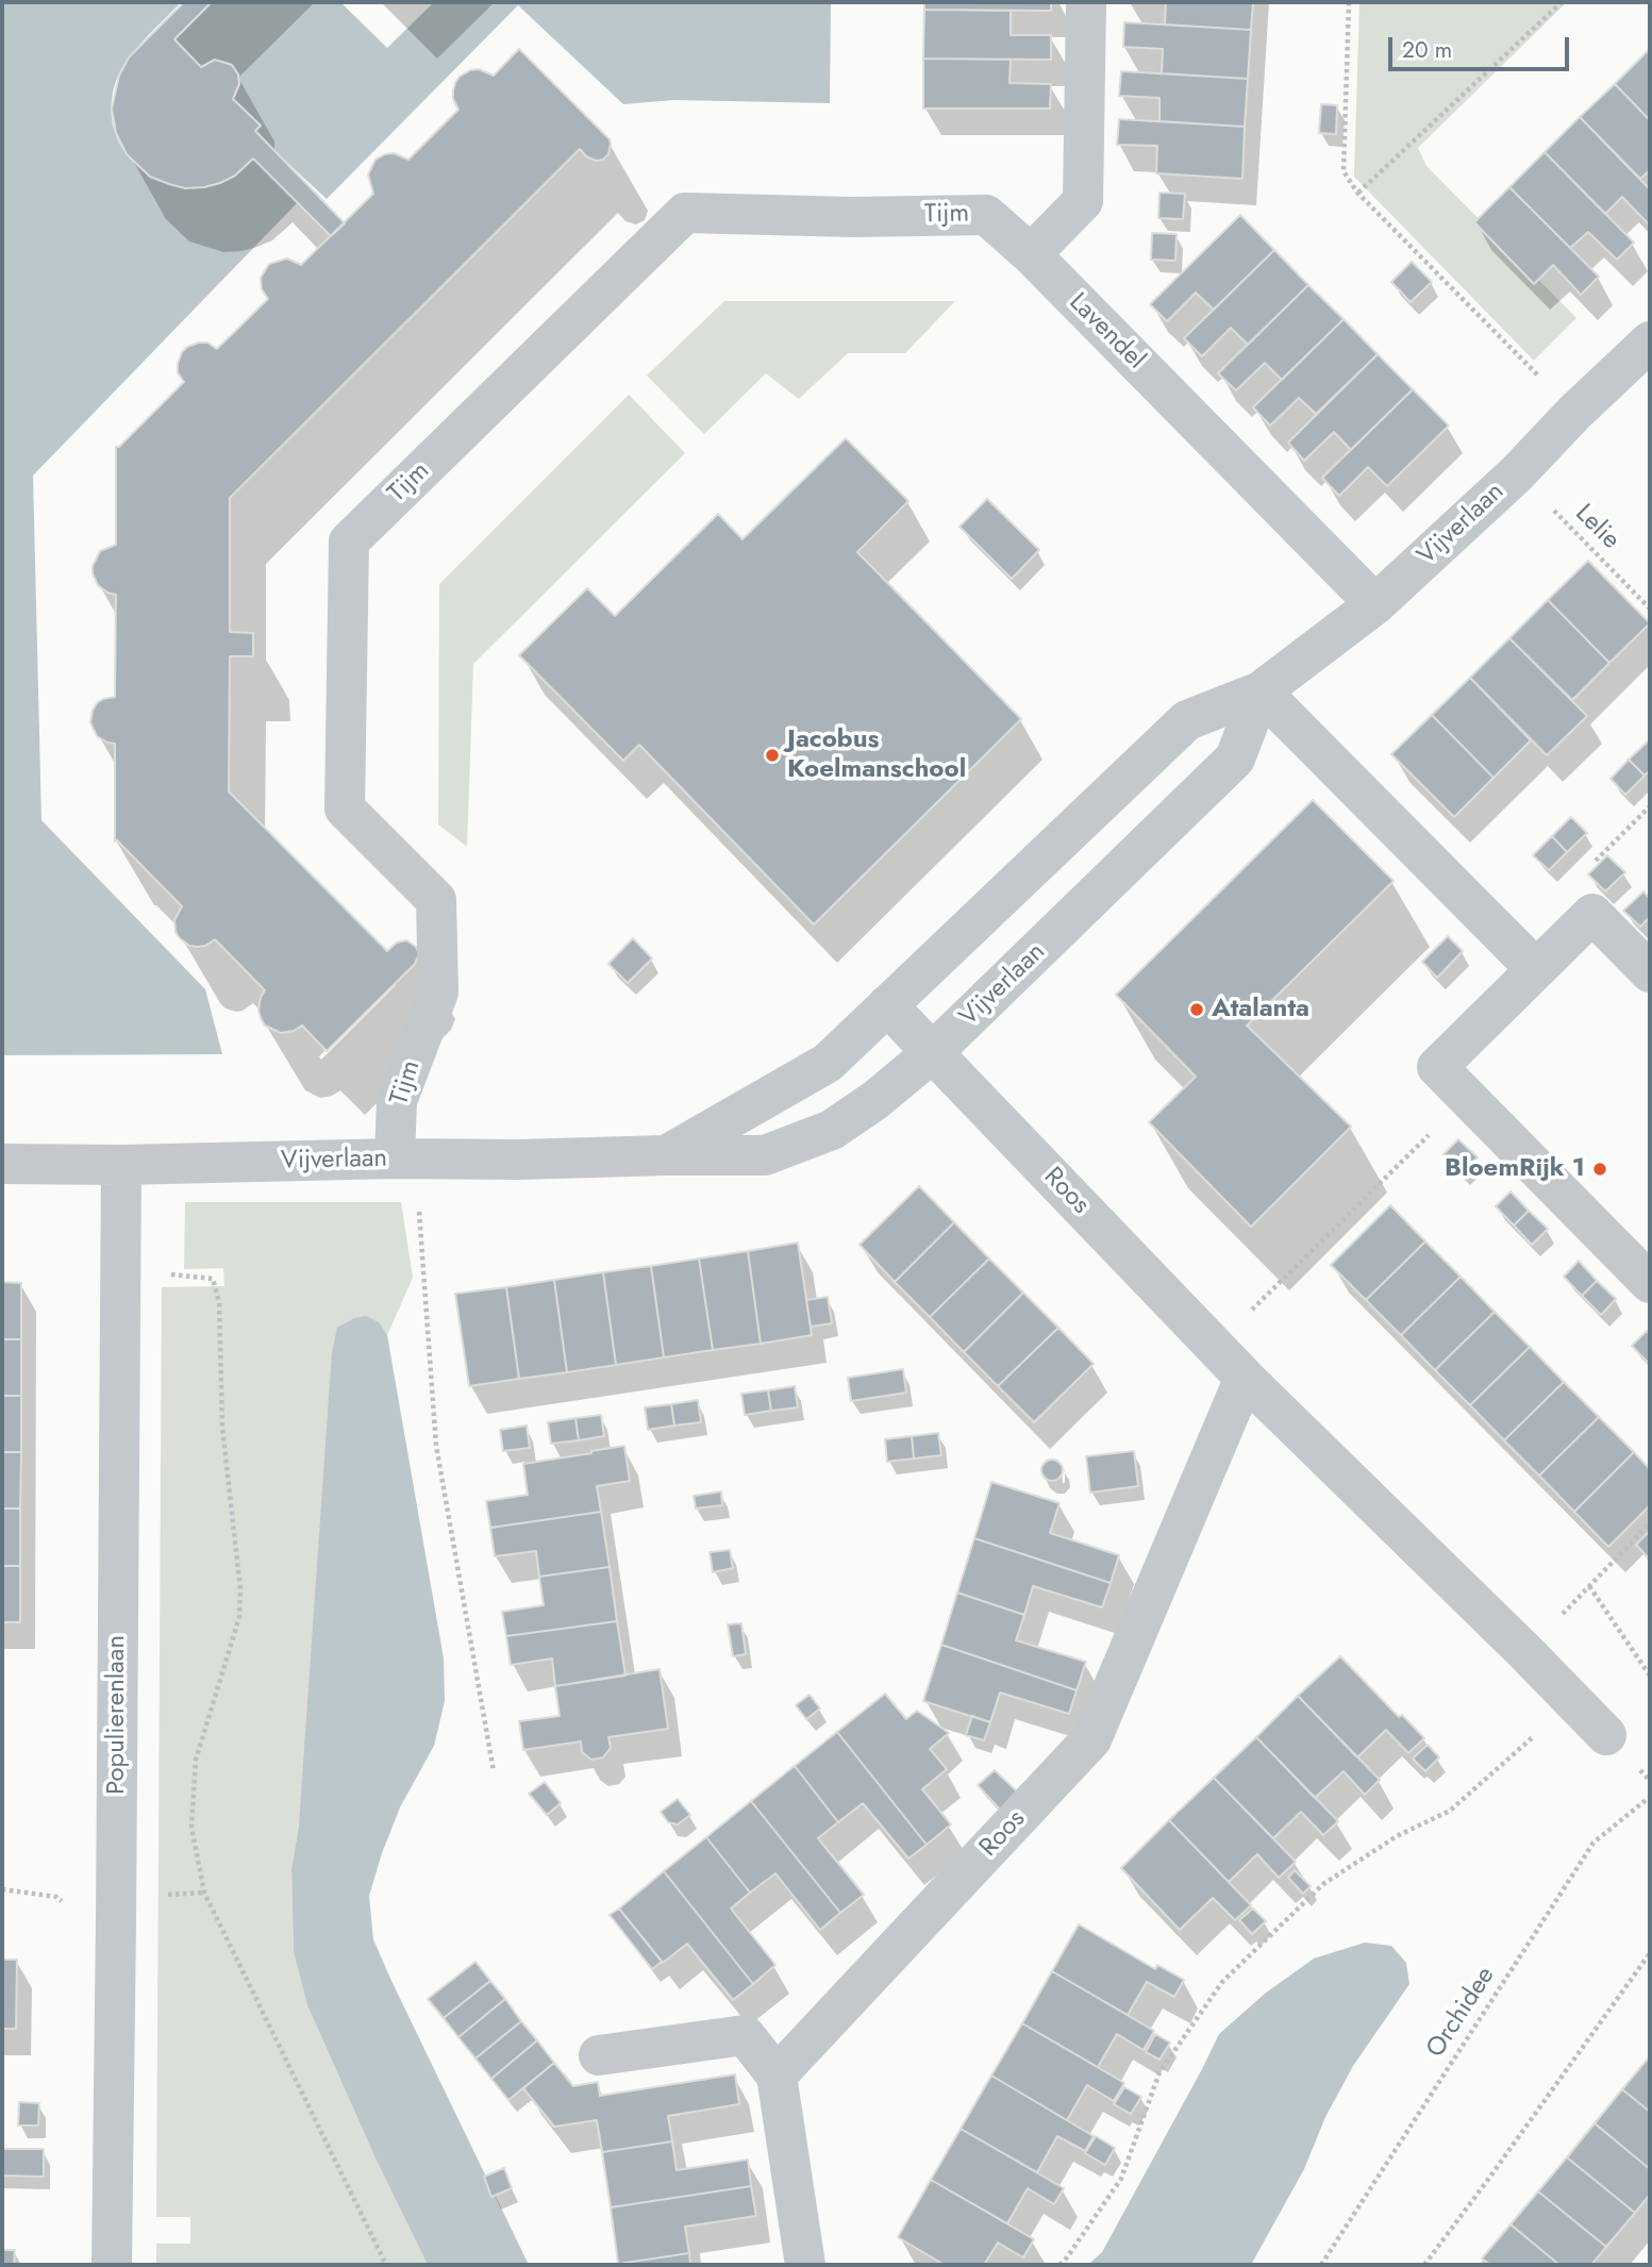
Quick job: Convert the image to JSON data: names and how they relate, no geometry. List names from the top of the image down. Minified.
{"streets":{"street":["Tijm","Lavendel","Vijverlaan","Roos","Populierenlaan"],"path":["Lelie","Orchidee"]},"crossings":[["Tijm","Lavendel"],["Tijm","Vijverlaan"],["Lavendel","Vijverlaan"],["Vijverlaan","Lelie"],["Vijverlaan","Roos"],["Vijverlaan","Populierenlaan"]],"places":["Jacobus Koelmanschool","Atalanta","BloemRijk 1"],"scale_bar":"20 m"}
